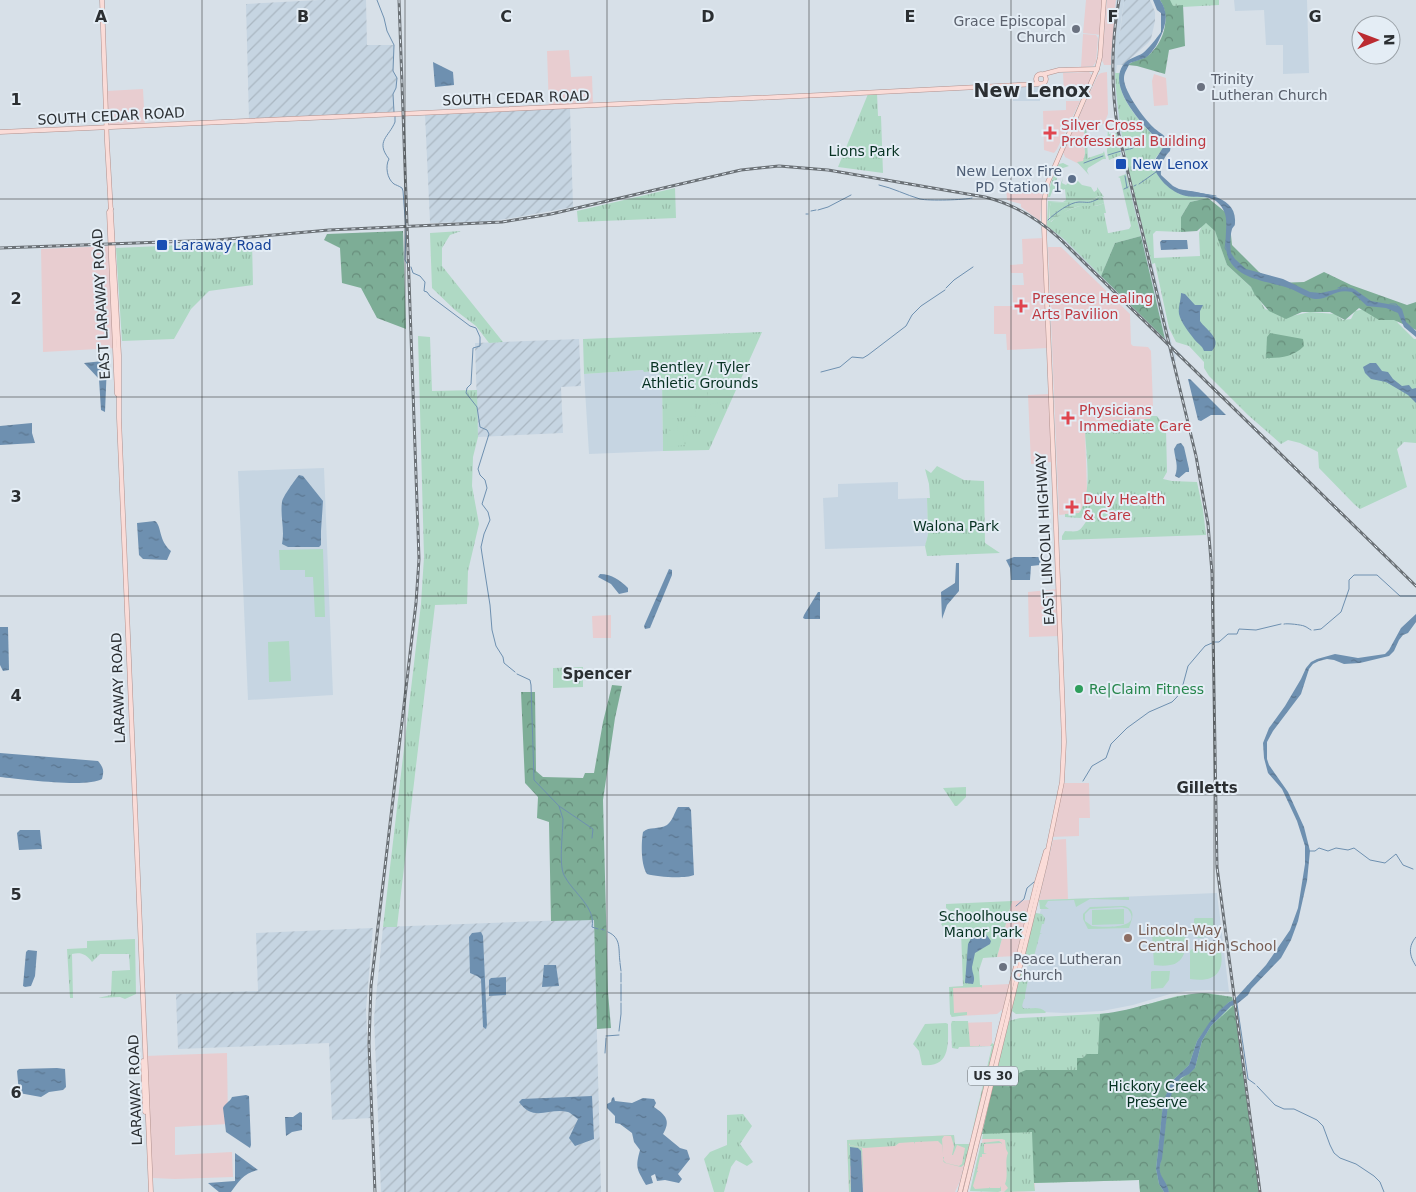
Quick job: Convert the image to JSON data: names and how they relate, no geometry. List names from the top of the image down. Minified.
{"streets":{"main road":["SOUTH CEDAR ROAD","EAST LARAWAY ROAD","EAST LINCOLN HIGHWAY","LARAWAY ROAD","US 30"]},"crossings":[["SOUTH CEDAR ROAD","EAST LARAWAY ROAD"],["EAST LARAWAY ROAD","LARAWAY ROAD"],["EAST LINCOLN HIGHWAY","US 30"]],"districts":["New Lenox","Spencer","Gilletts"],"parks":["Lions Park","Bentley / Tyler Athletic Grounds","Walona Park","Schoolhouse Manor Park","Hickory Creek Preserve"],"places":{"other":["Grace Episcopal Church","Trinity Lutheran Church","New Lenox Fire PD Station 1","Re|Claim Fitness","Lincoln-Way Central High School","Peace Lutheran Church"],"health":["Silver Cross Professional Building","Presence Healing Arts Pavilion","Physicians Immediate Care","Duly Health & Care"],"transit":["New Lenox","Laraway Road"]},"north":"right","grid":{"columns":["A","B","C","D","E","F","G"],"rows":["1","2","3","4","5","6"]}}
